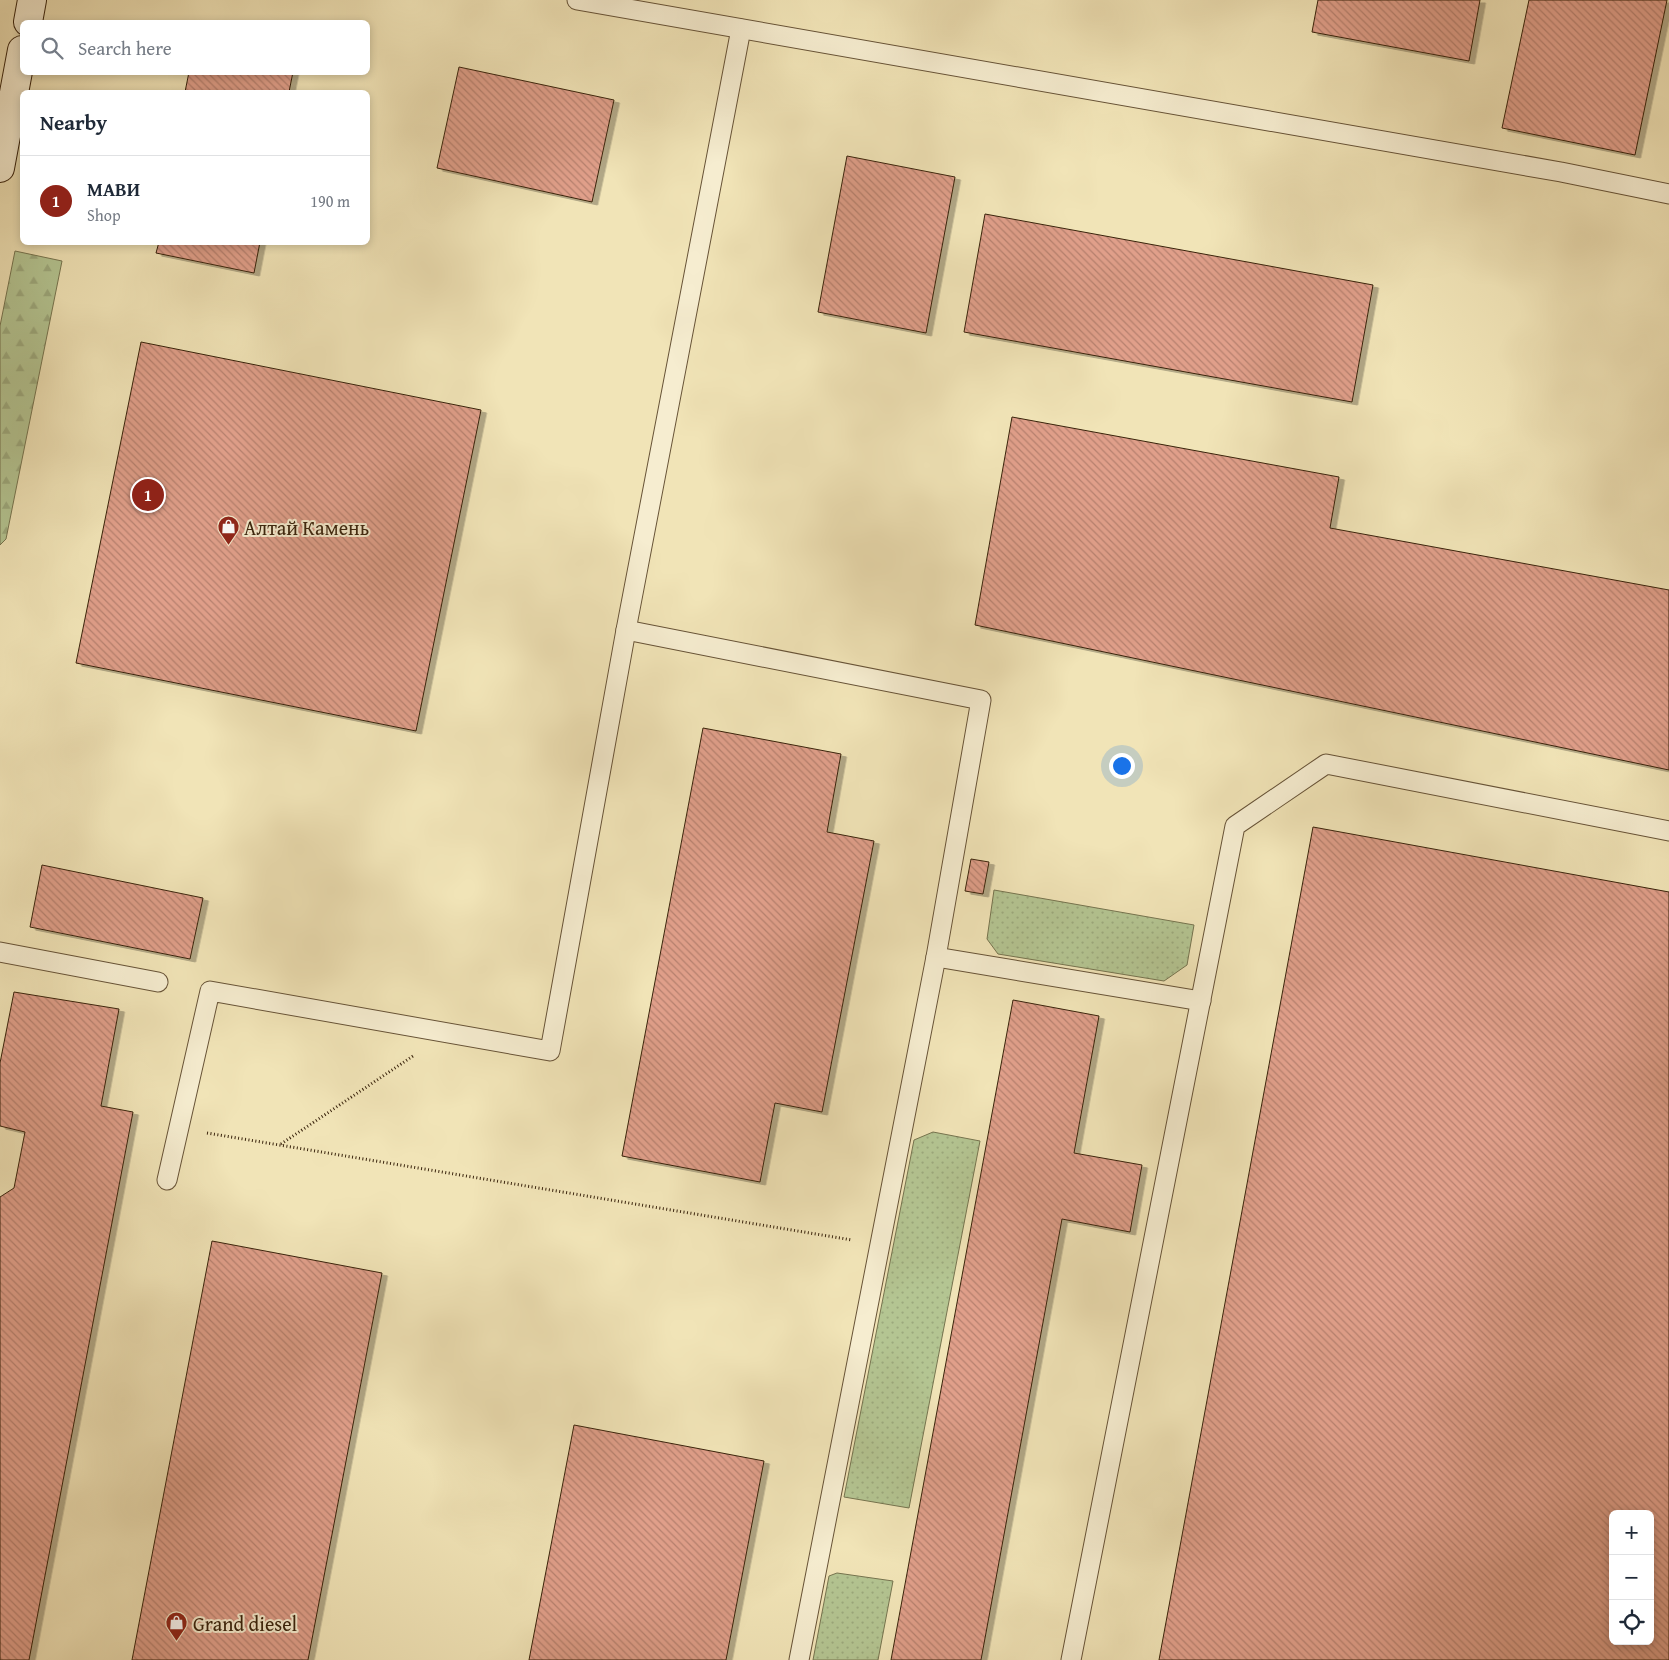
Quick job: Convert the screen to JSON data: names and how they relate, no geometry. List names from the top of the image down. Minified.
{"places":{"shop":["Алтай Камень","Grand diesel"]},"page":{"search":"Search here","heading":"Nearby","list":[{"mark":"1","name":"МАВИ","note":"Shop","value":"190 m"}],"pins":"1","map_buttons":["+","−"]}}
